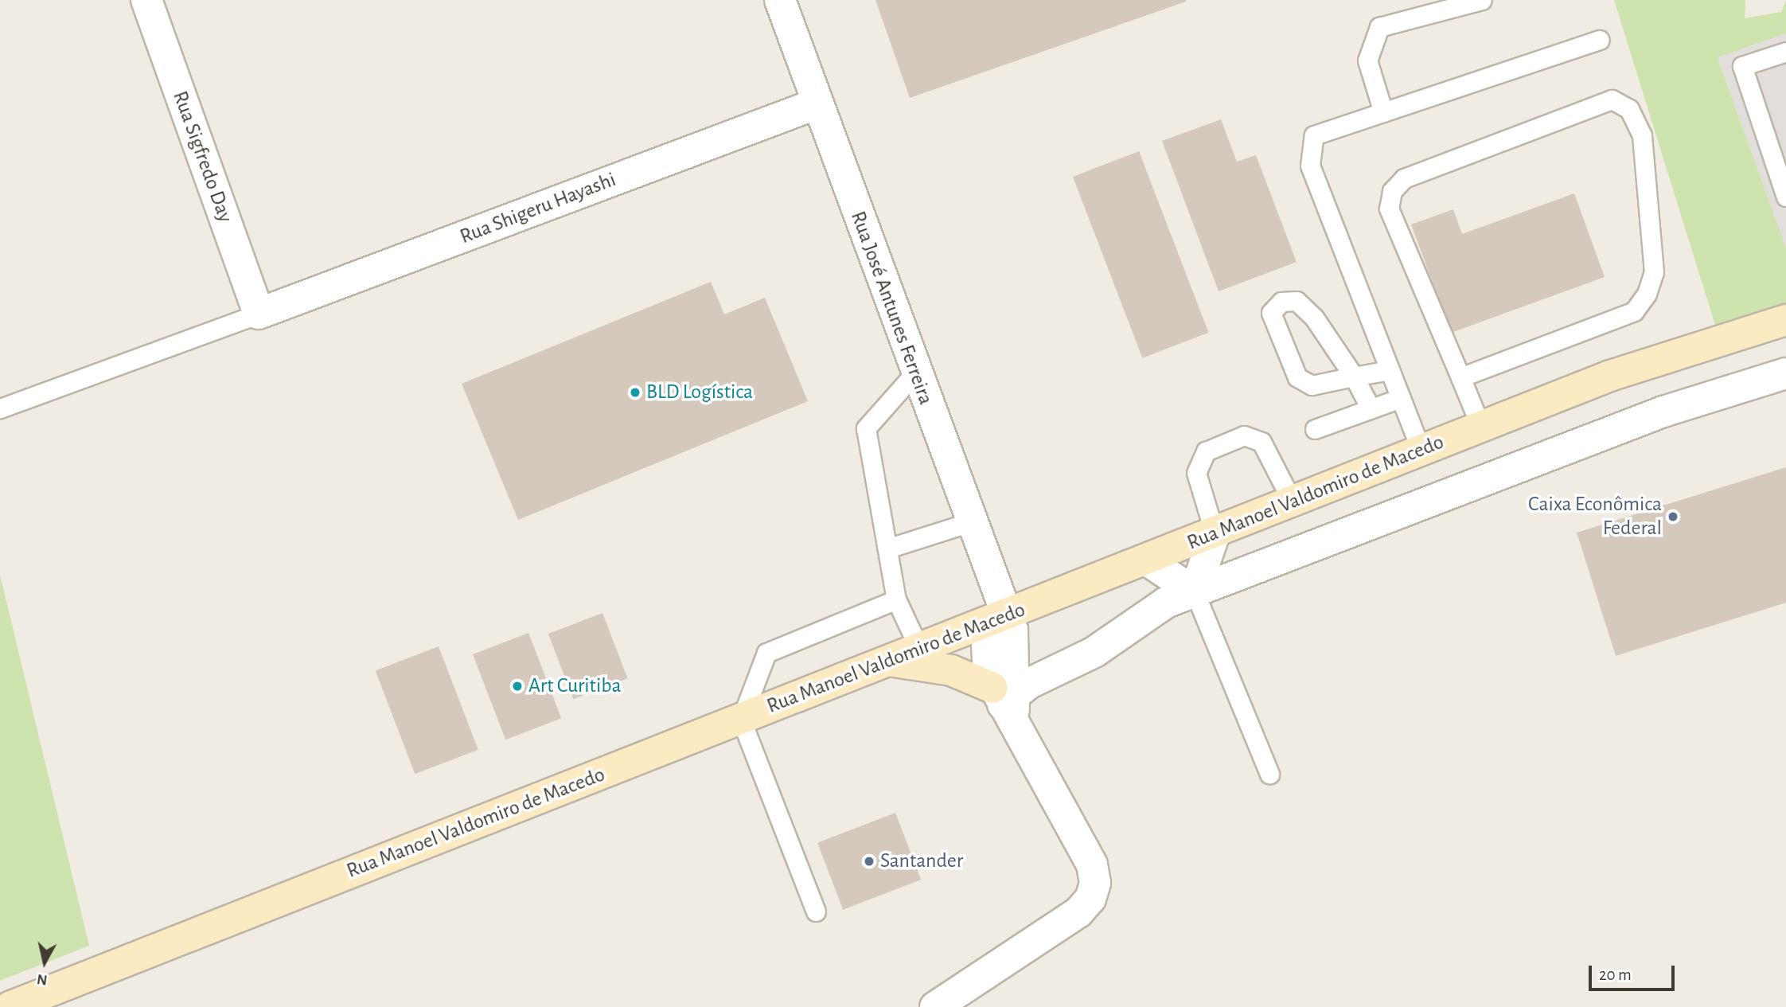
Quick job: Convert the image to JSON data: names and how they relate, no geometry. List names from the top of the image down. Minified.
{"streets":{"main road":["Rua Manoel Valdomiro de Macedo"],"street":["Rua Sigfredo Day","Rua Shigeru Hayashi","Rua José Antunes Ferreira"]},"crossings":[["Rua Sigfredo Day","Rua Shigeru Hayashi"],["Rua Shigeru Hayashi","Rua José Antunes Ferreira"],["Rua José Antunes Ferreira","Rua Manoel Valdomiro de Macedo"]],"places":["BLD Logística","Caixa Econômica Federal","Art Curitiba","Santander"],"scale_bar":"20 m","north":"bottom"}
